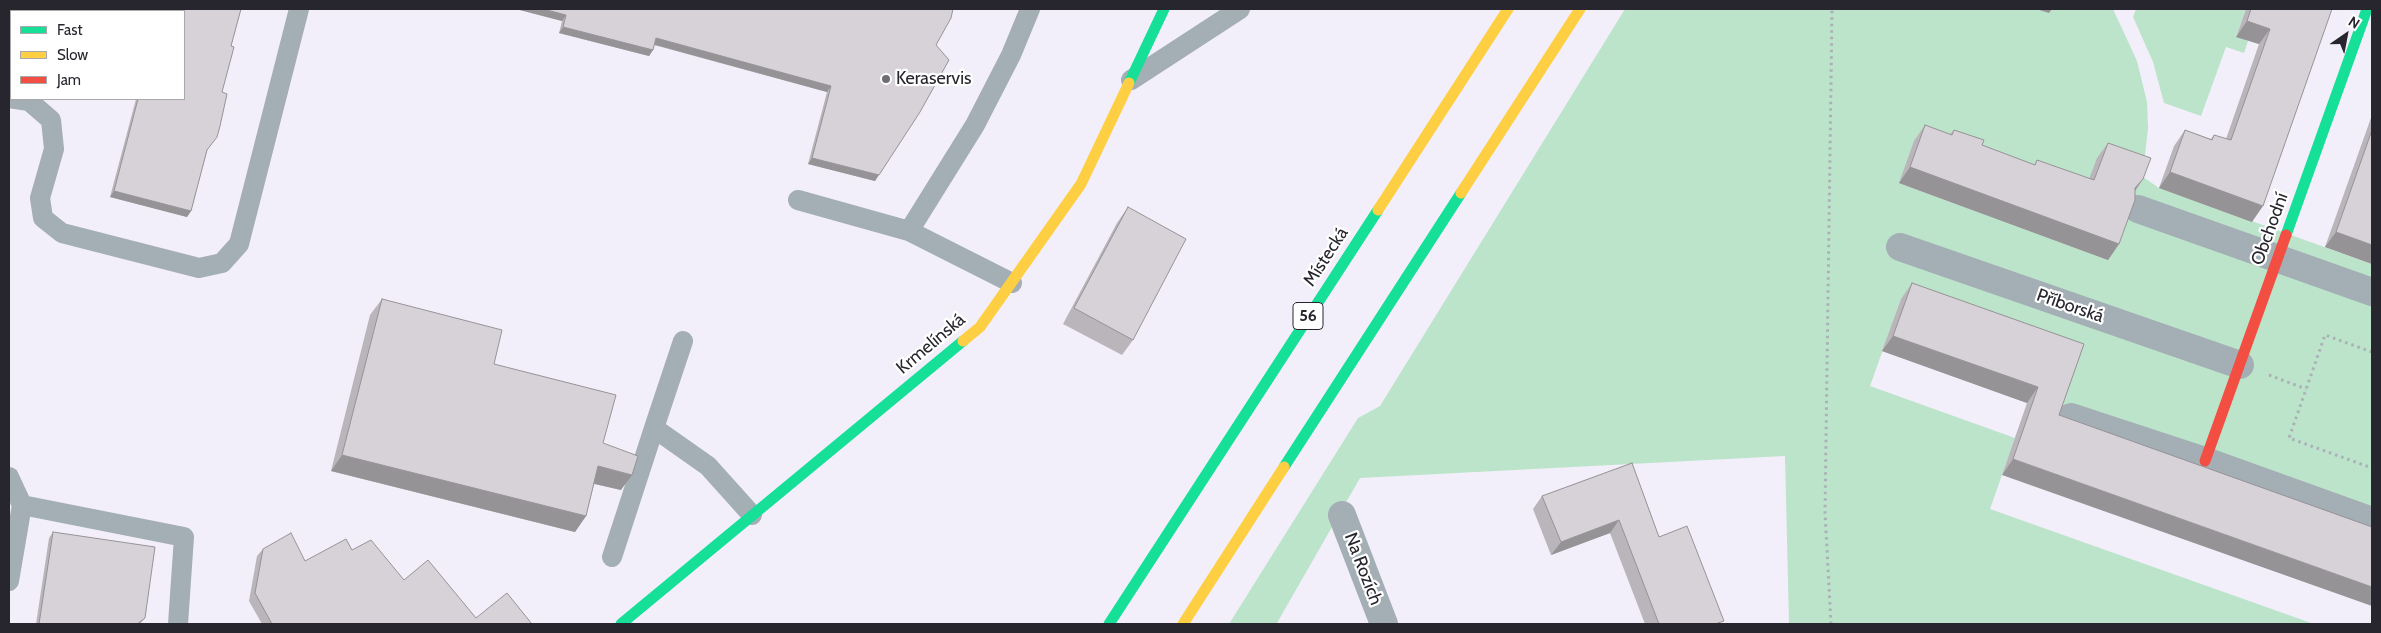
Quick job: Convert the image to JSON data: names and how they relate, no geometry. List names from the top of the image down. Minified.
{"streets":{"main road":["Obchodní","Místecká","56","Krmelínská"],"street":["Příborská","Na Rozích"]},"crossings":[["Obchodní","Příborská"]],"places":["Keraservis"],"legend":["Fast","Slow","Jam"],"north":"top right"}
